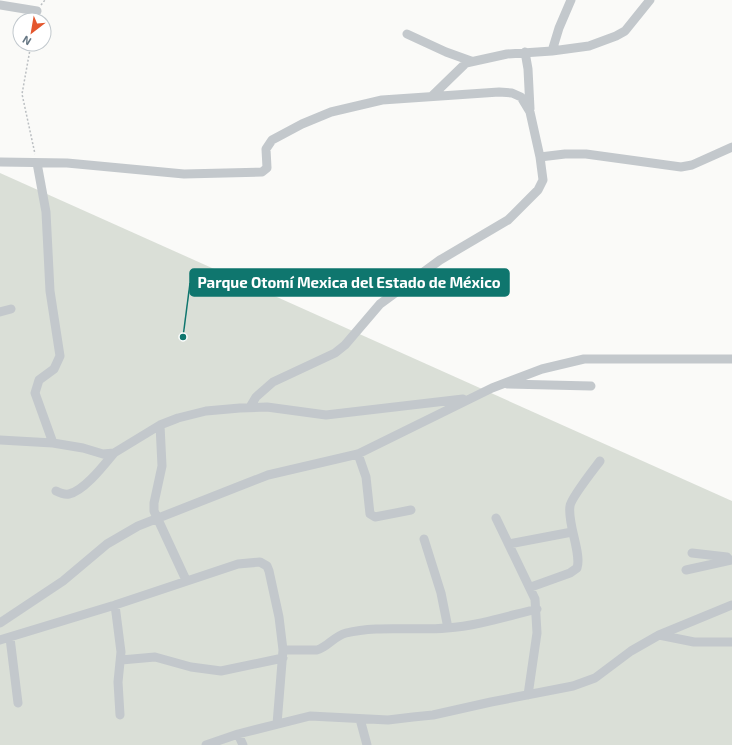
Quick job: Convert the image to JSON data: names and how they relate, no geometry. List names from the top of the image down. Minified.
{"places":["Parque Otomí Mexica del Estado de México"],"north":"bottom left"}
